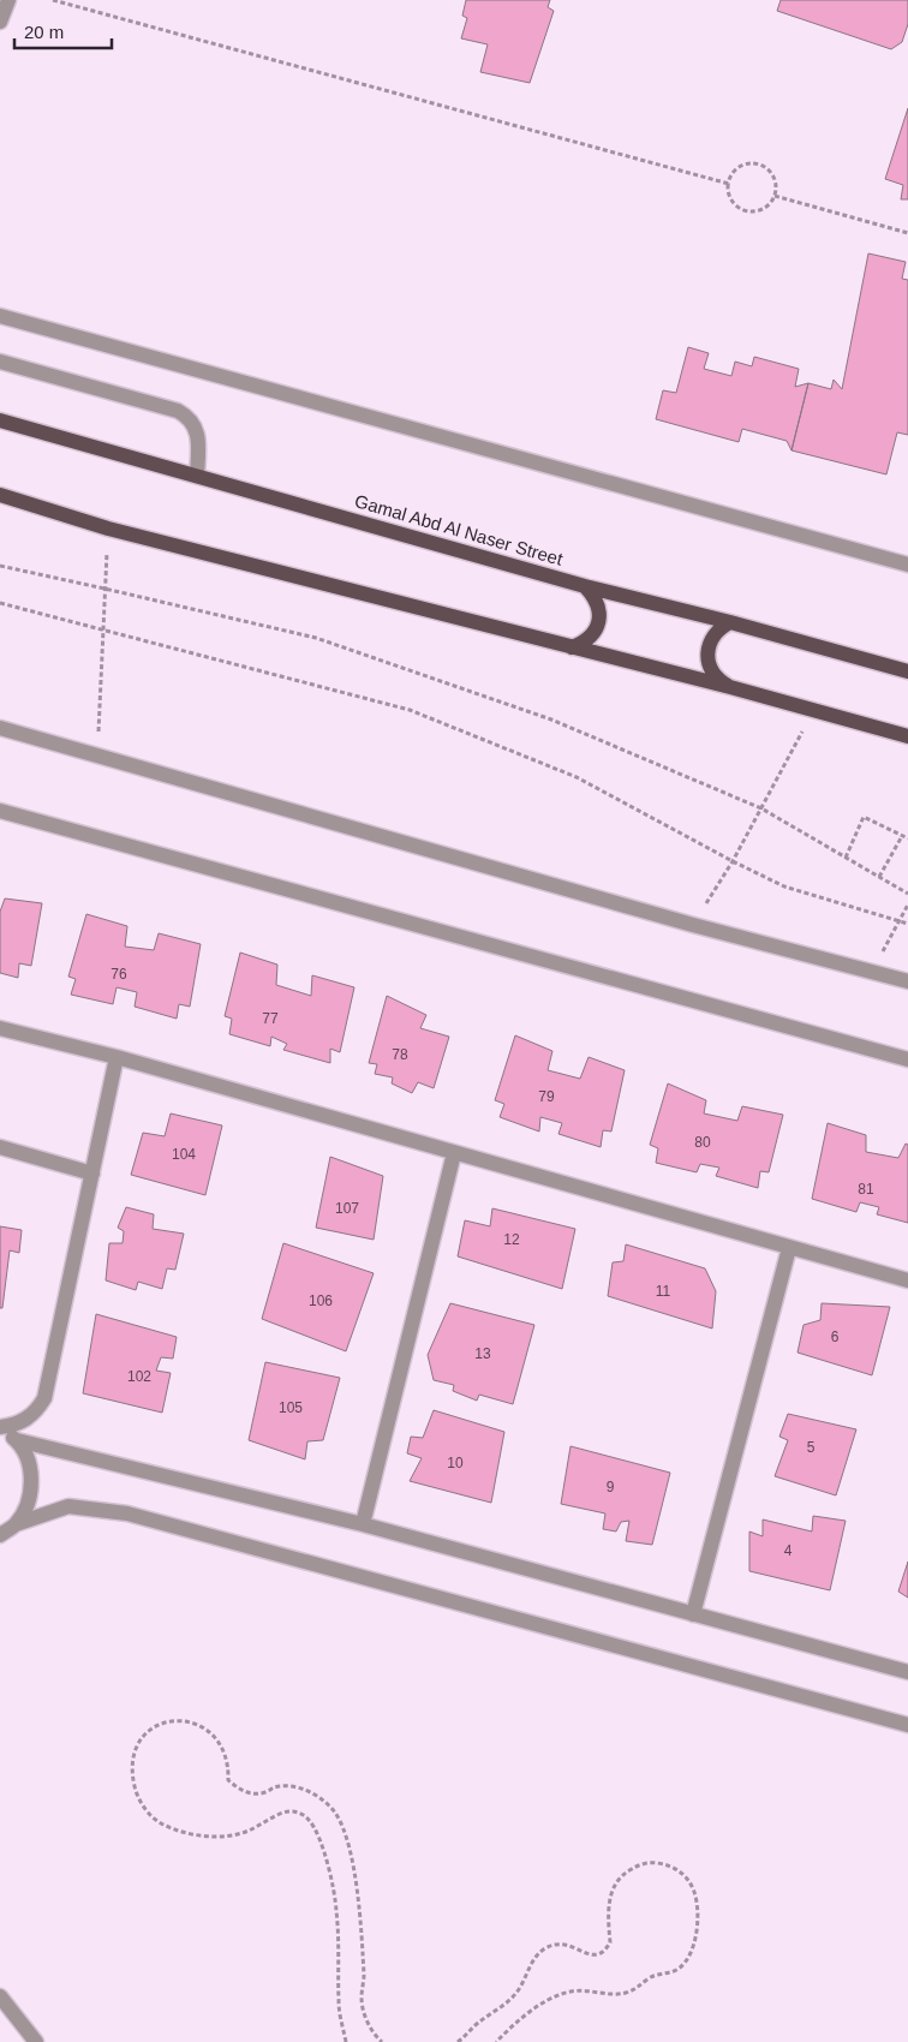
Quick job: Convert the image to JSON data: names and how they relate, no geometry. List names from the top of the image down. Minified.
{"streets":{"main road":["Gamal Abd Al Naser Street"]},"house_numbers":["76","77","78","79","80","104","81","107","12","11","106","6","13","102","105","5","10","9","4"],"scale_bar":"20 m"}
